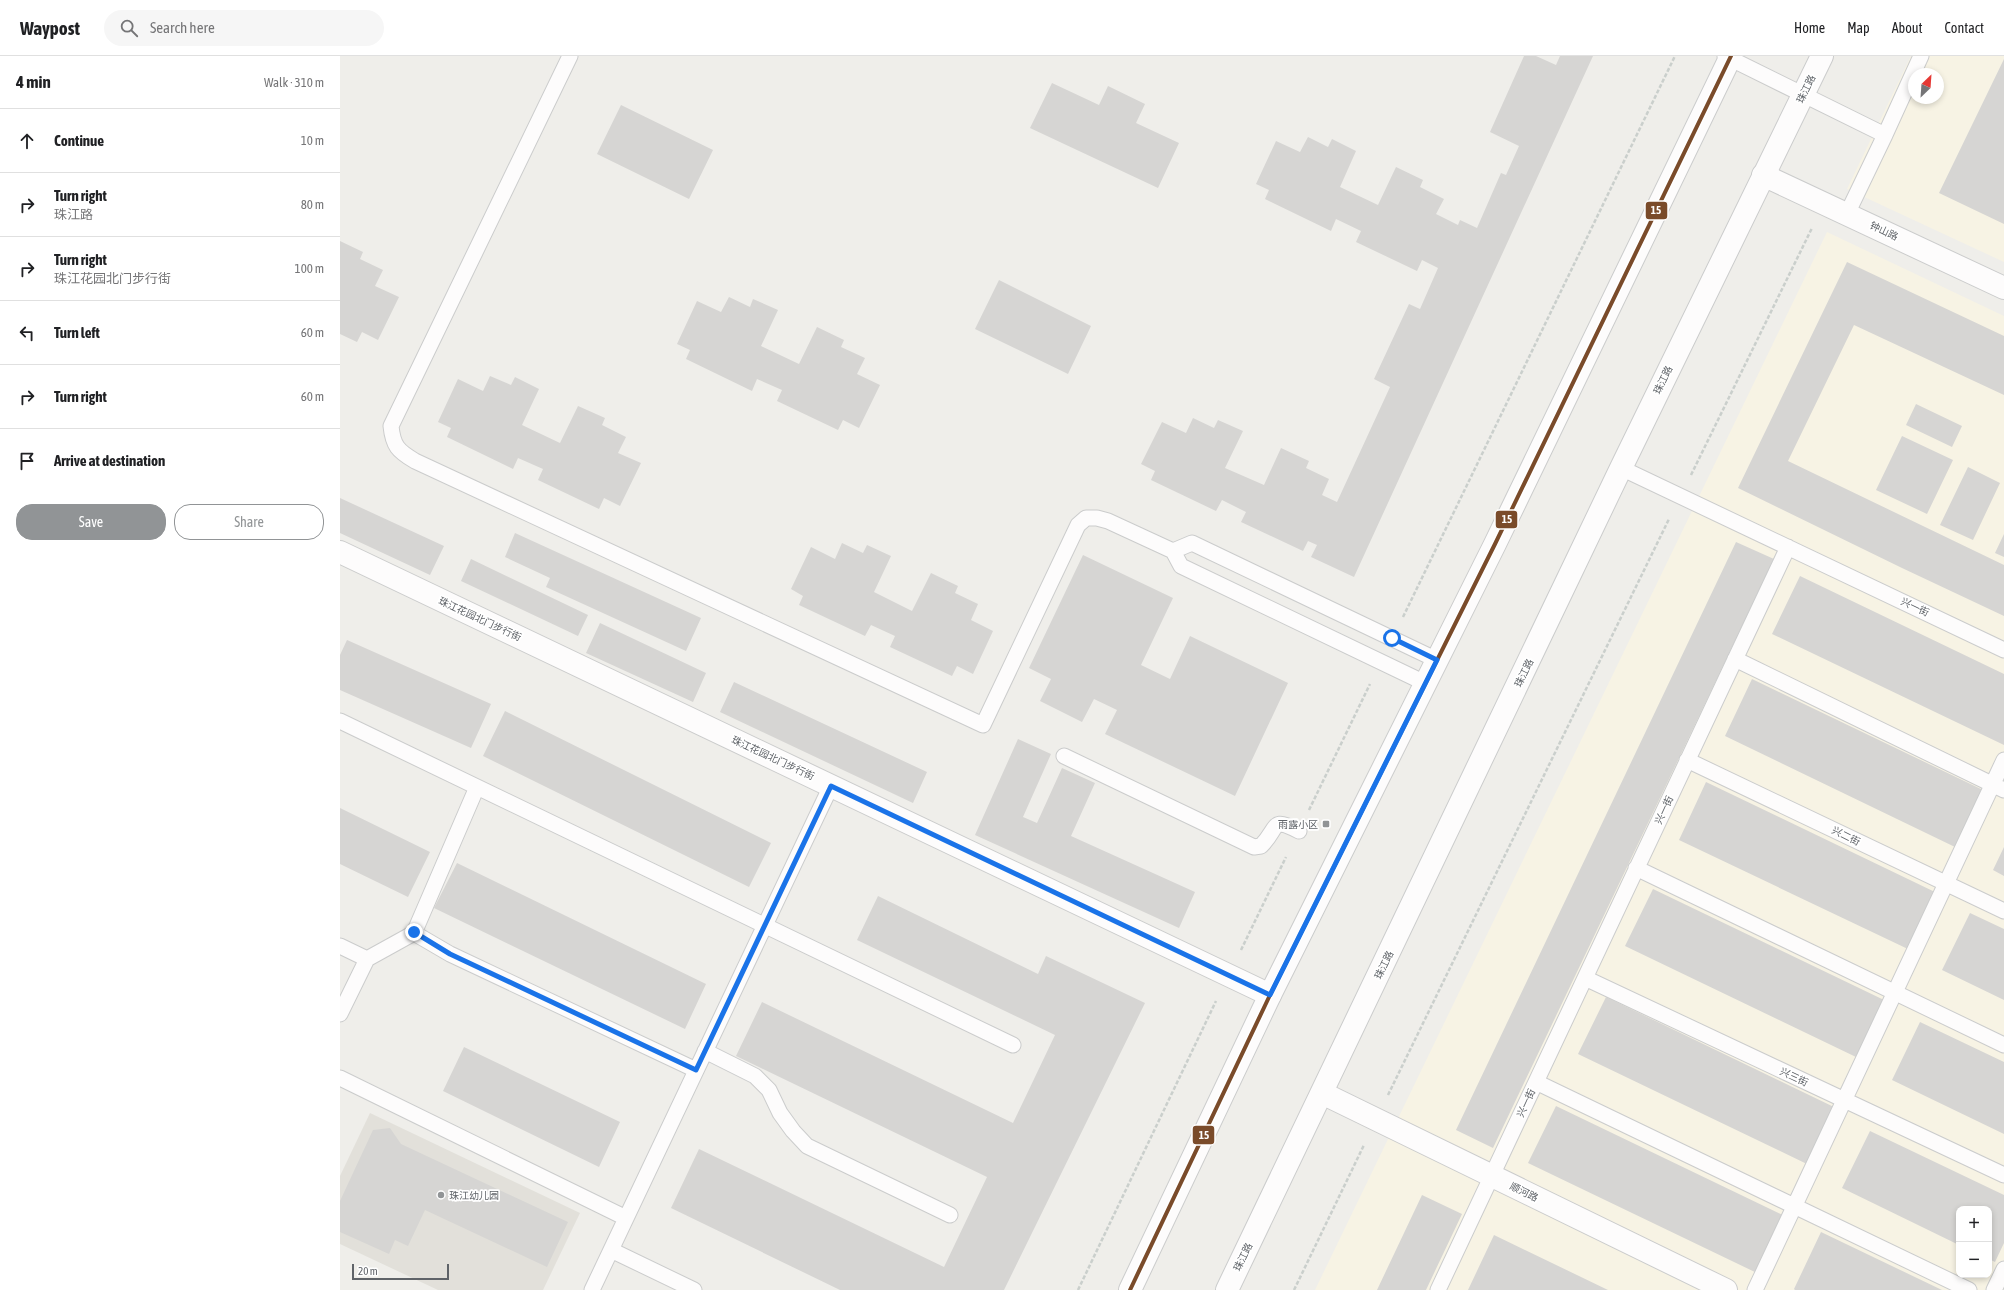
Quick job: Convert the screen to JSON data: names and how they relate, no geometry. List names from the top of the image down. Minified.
{"streets":{"street":["珠江路","钟山路","珠江花园北门步行街","顺河路"],"lane":["兴一街","兴二街","兴三街"]},"crossings":[["珠江路","钟山路"],["珠江路","顺河路"],["兴一街","兴二街"],["兴一街","兴三街"],["兴一街","顺河路"]],"places":{"transit":["雨露小区"],"other":["珠江幼儿园"]},"lines":["transit line 15"],"scale_bar":"20 m","north":"top right","page":{"header":"Waypost","search":"Search here","nav":["Home","Map","About","Contact"],"heading":["4 min","Walk · 310 m"],"list":[["Continue","10 m"],["Turn right","珠江路","80 m"],["Turn right","珠江花园北门步行街","100 m"],["Turn left","60 m"],["Turn right","60 m"],"Arrive at destination"],"buttons":["Save","Share"],"map_buttons":["+","−"],"scale":"20 m"}}
